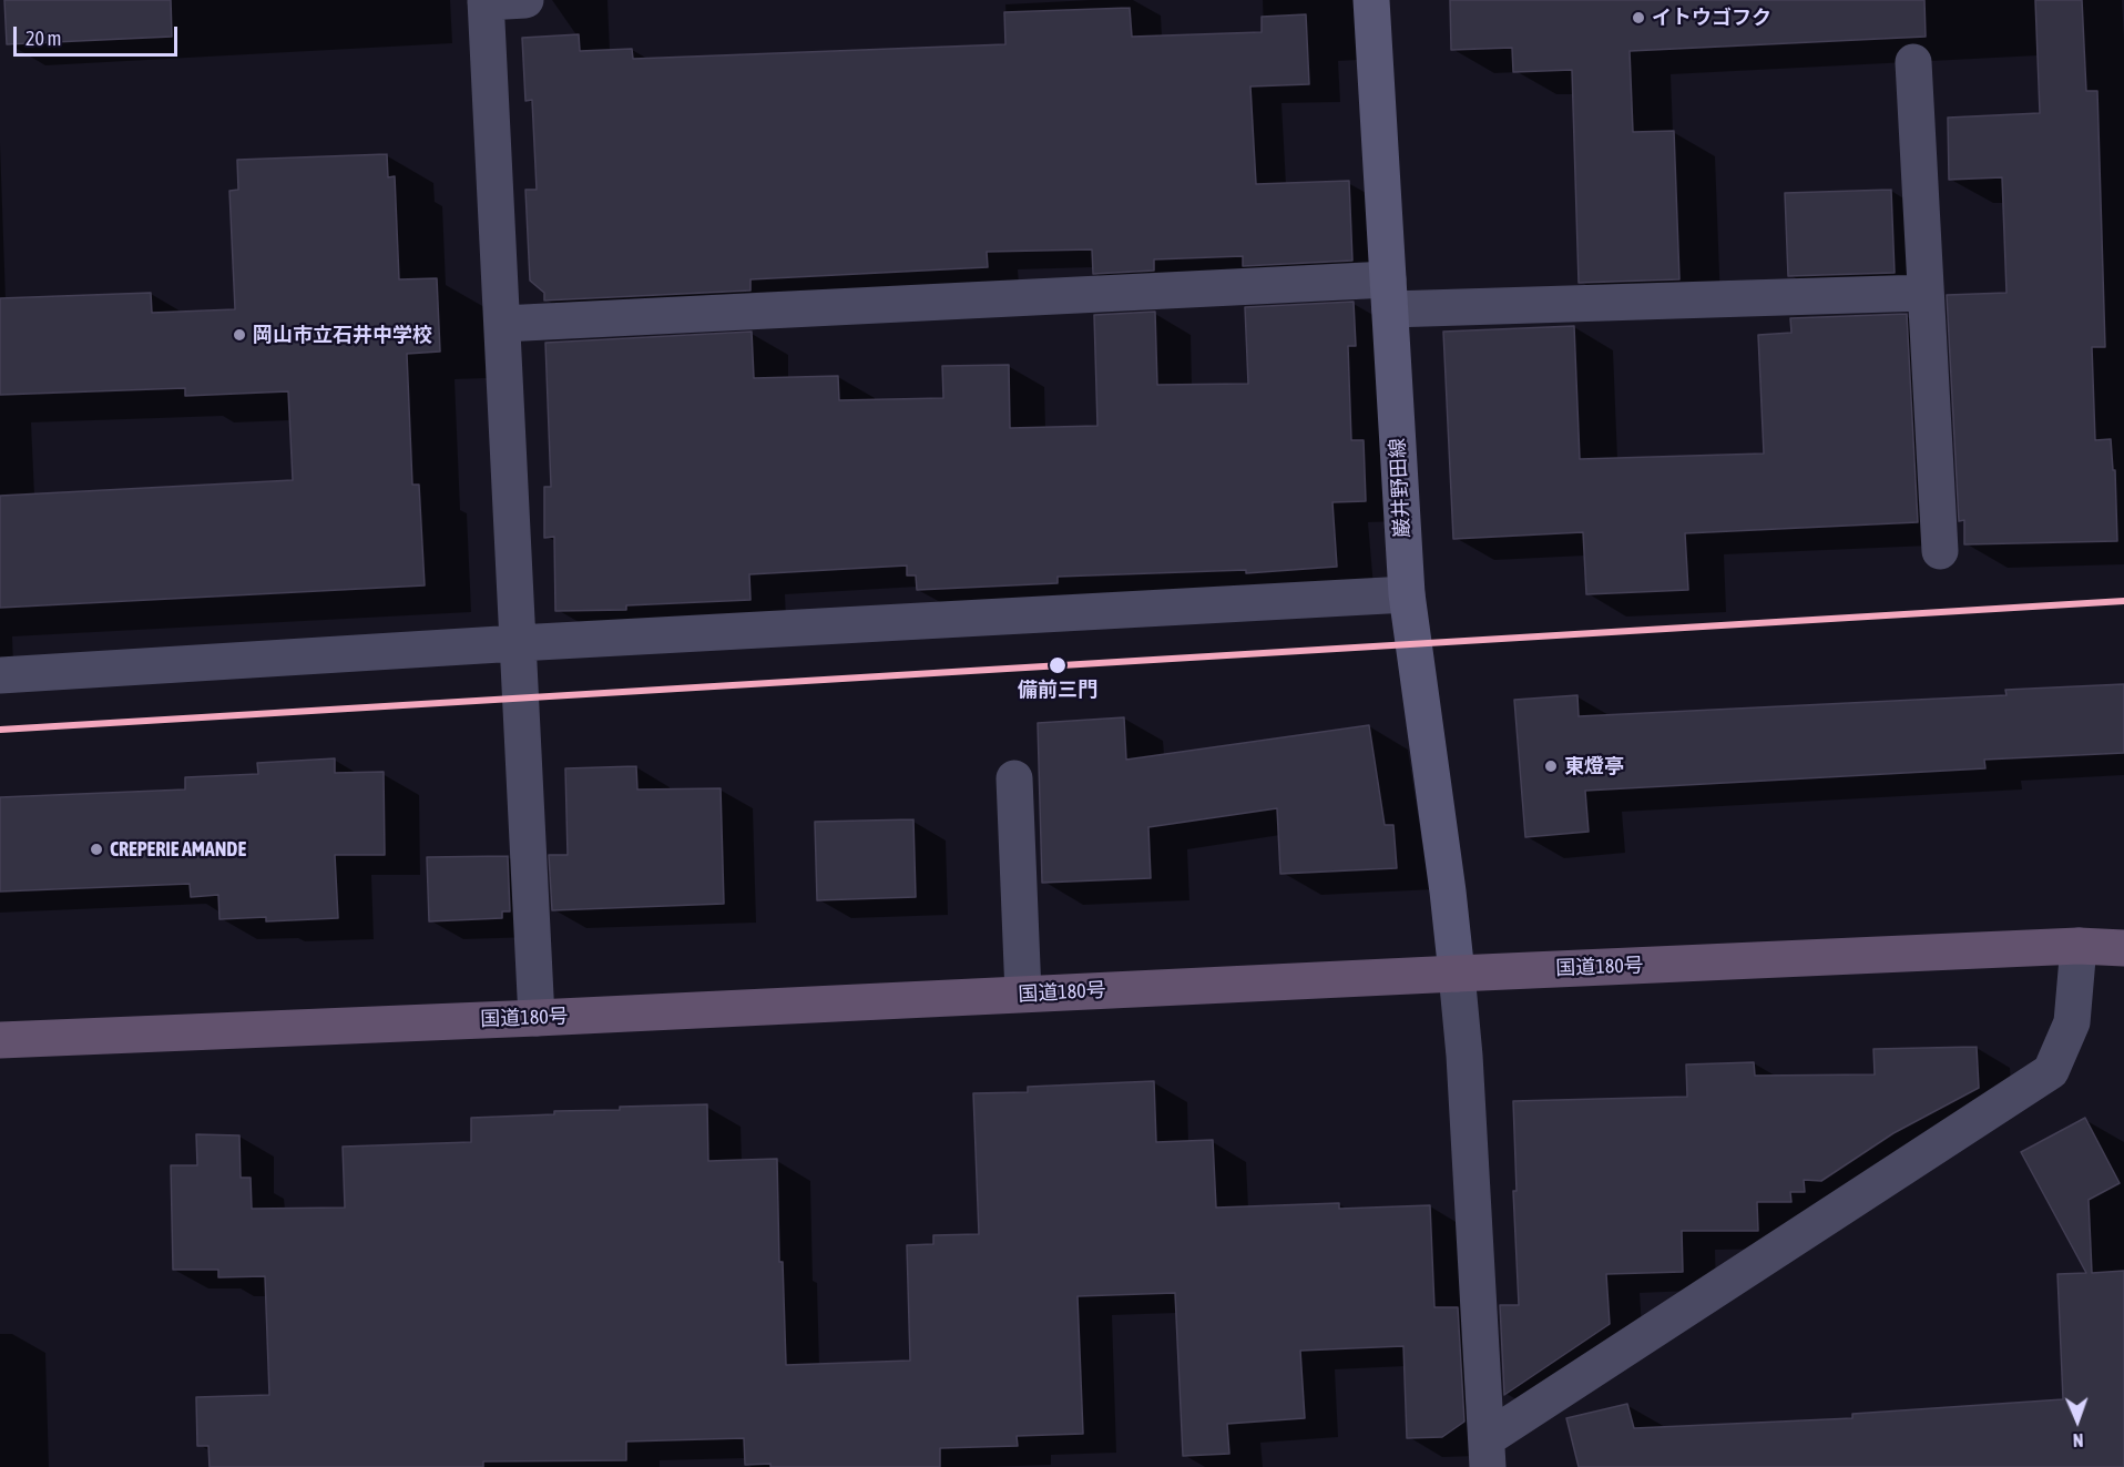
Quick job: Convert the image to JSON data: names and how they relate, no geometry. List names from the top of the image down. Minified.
{"streets":{"highway":["国道180号"],"main road":["巌井野田線"]},"crossings":[["巌井野田線","国道180号"]],"places":["イトウゴフク","岡山市立石井中学校","備前三門","東燈亭","CREPERIE AMANDE"],"scale_bar":"20 m","north":"bottom"}
